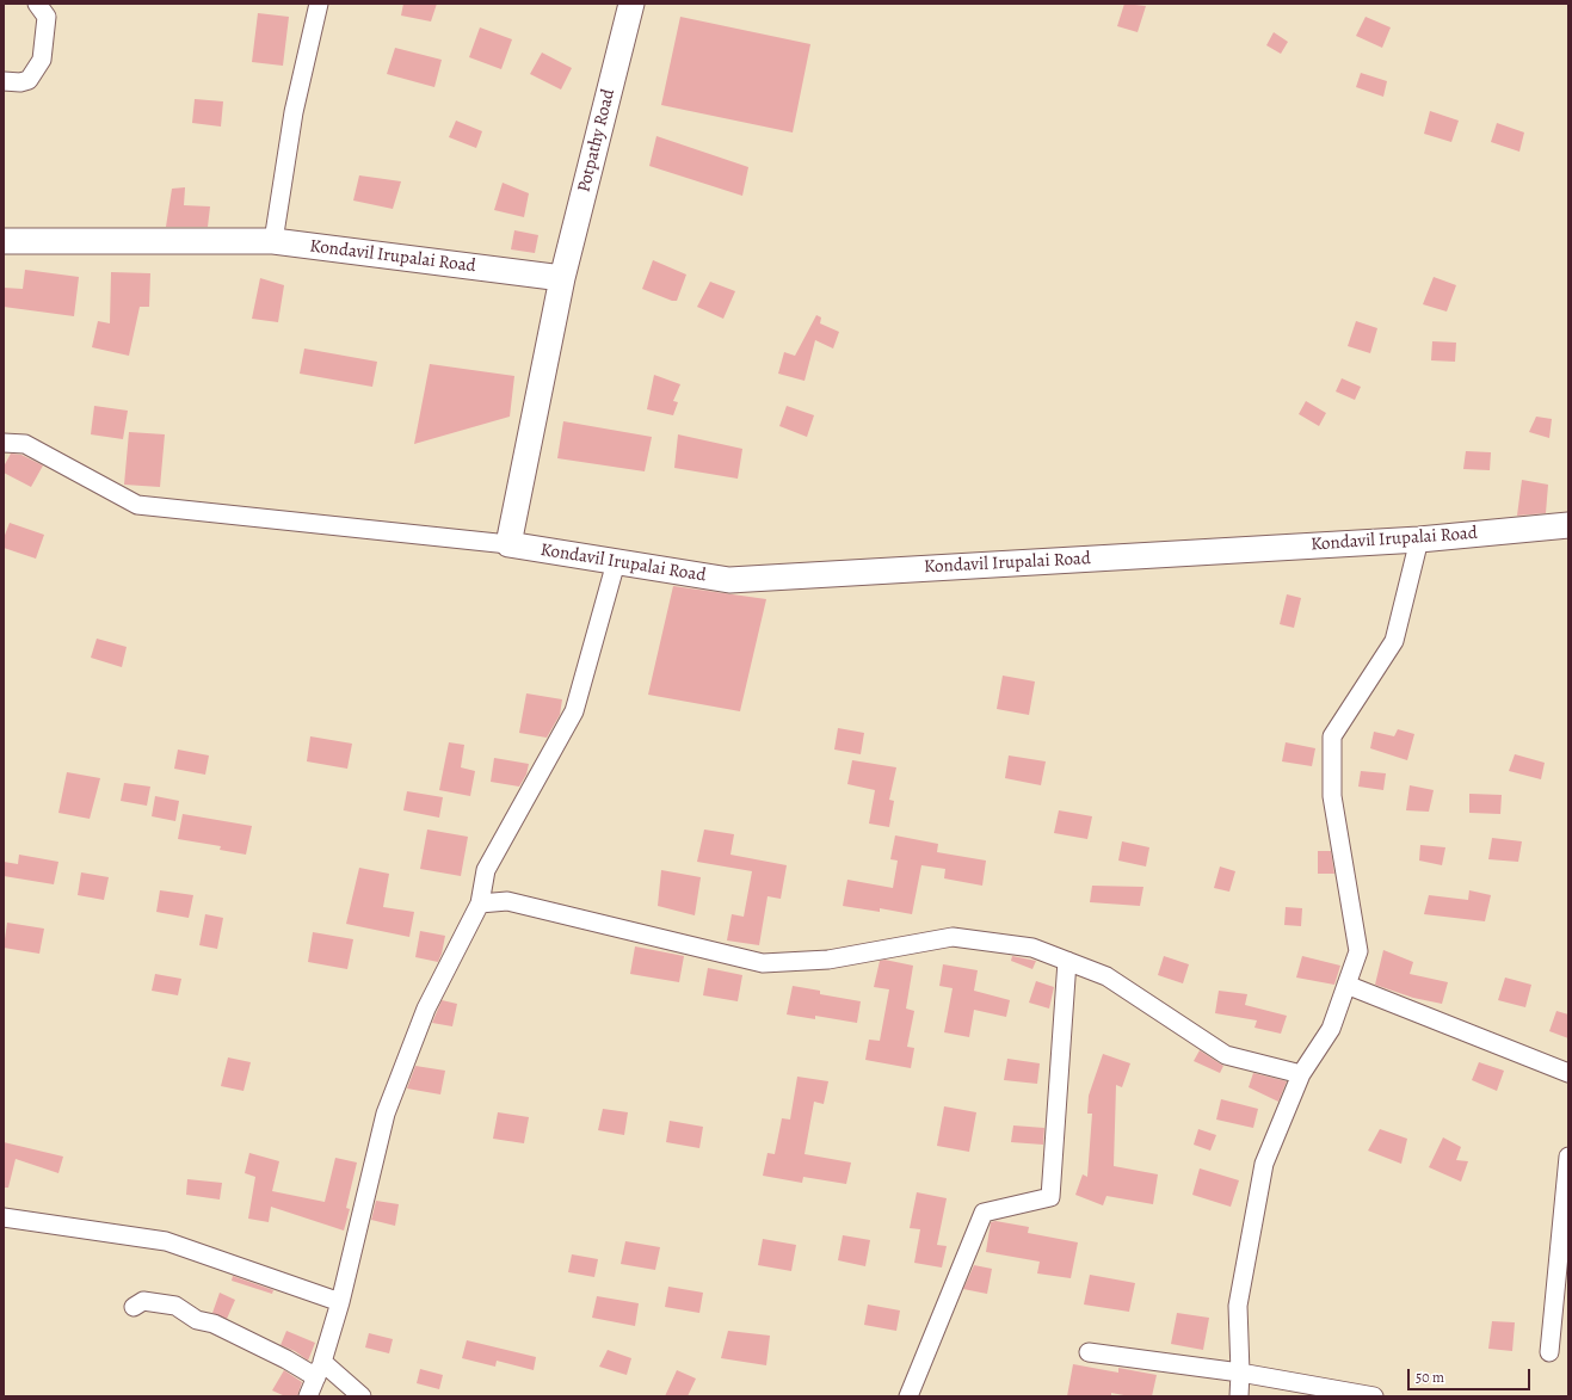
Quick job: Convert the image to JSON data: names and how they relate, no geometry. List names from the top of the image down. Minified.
{"streets":{"street":["Potpathy Road","Kondavil Irupalai Road"]},"crossings":[["Potpathy Road","Kondavil Irupalai Road"]],"scale_bar":"50 m"}
